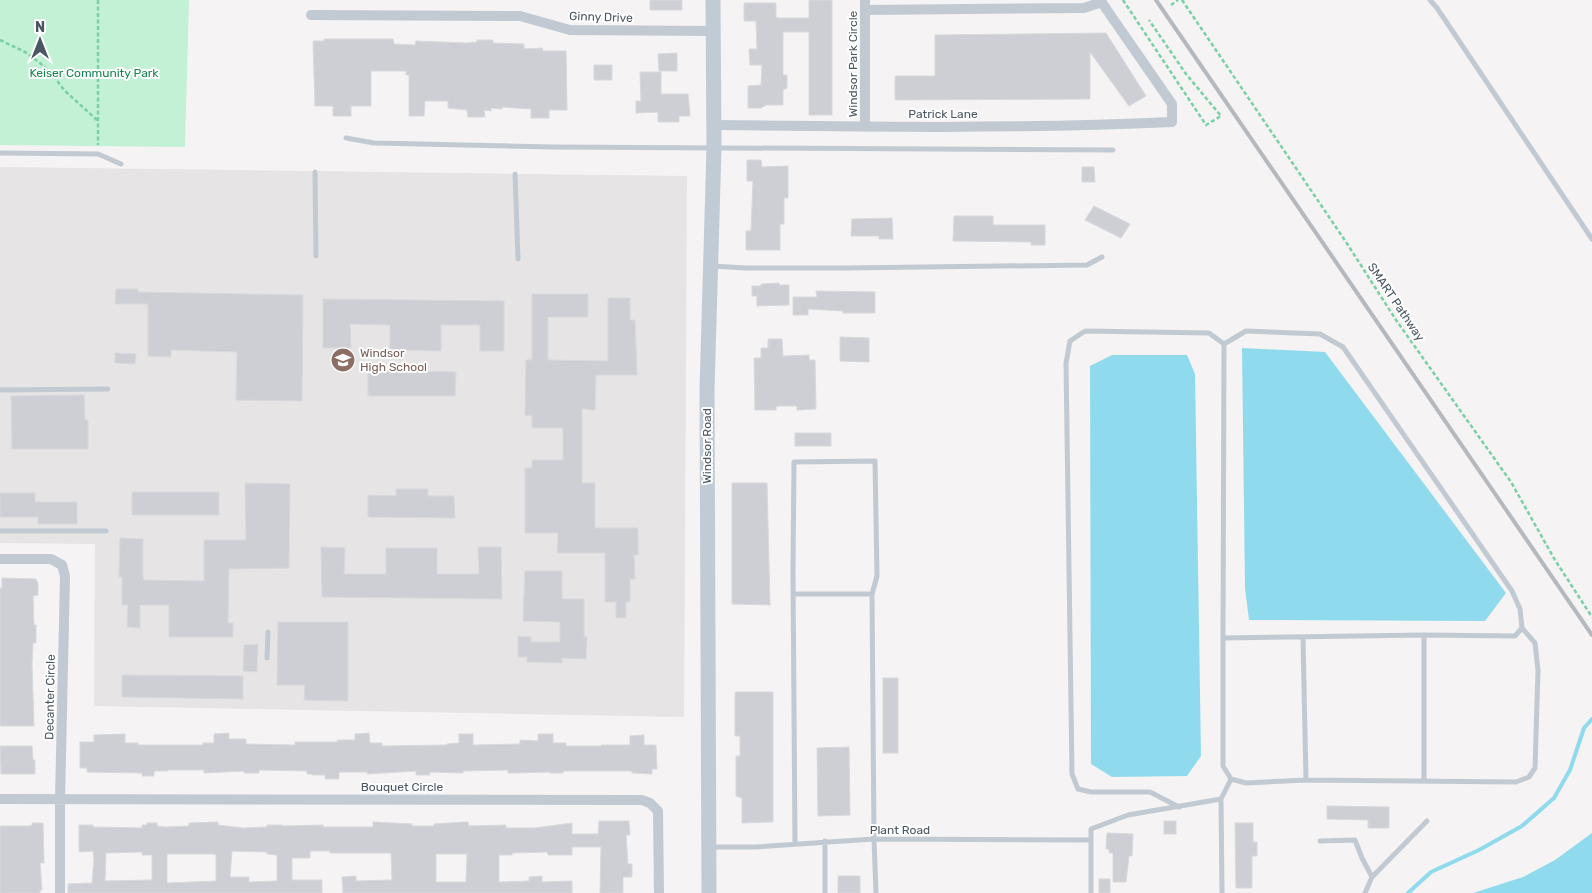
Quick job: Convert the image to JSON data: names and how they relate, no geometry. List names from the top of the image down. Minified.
{"streets":{"main road":["Windsor Road"],"street":["Ginny Drive","Windsor Park Circle","Patrick Lane","Decanter Circle","Bouquet Circle"],"lane":["Plant Road"],"path":["SMART Pathway"]},"crossings":[["Ginny Drive","Windsor Road"],["Windsor Park Circle","Patrick Lane"],["Patrick Lane","Windsor Road"],["Windsor Road","Plant Road"],["Decanter Circle","Bouquet Circle"]],"parks":["Keiser Community Park"],"places":{"school or university":["Windsor High School"]},"north":"top"}
